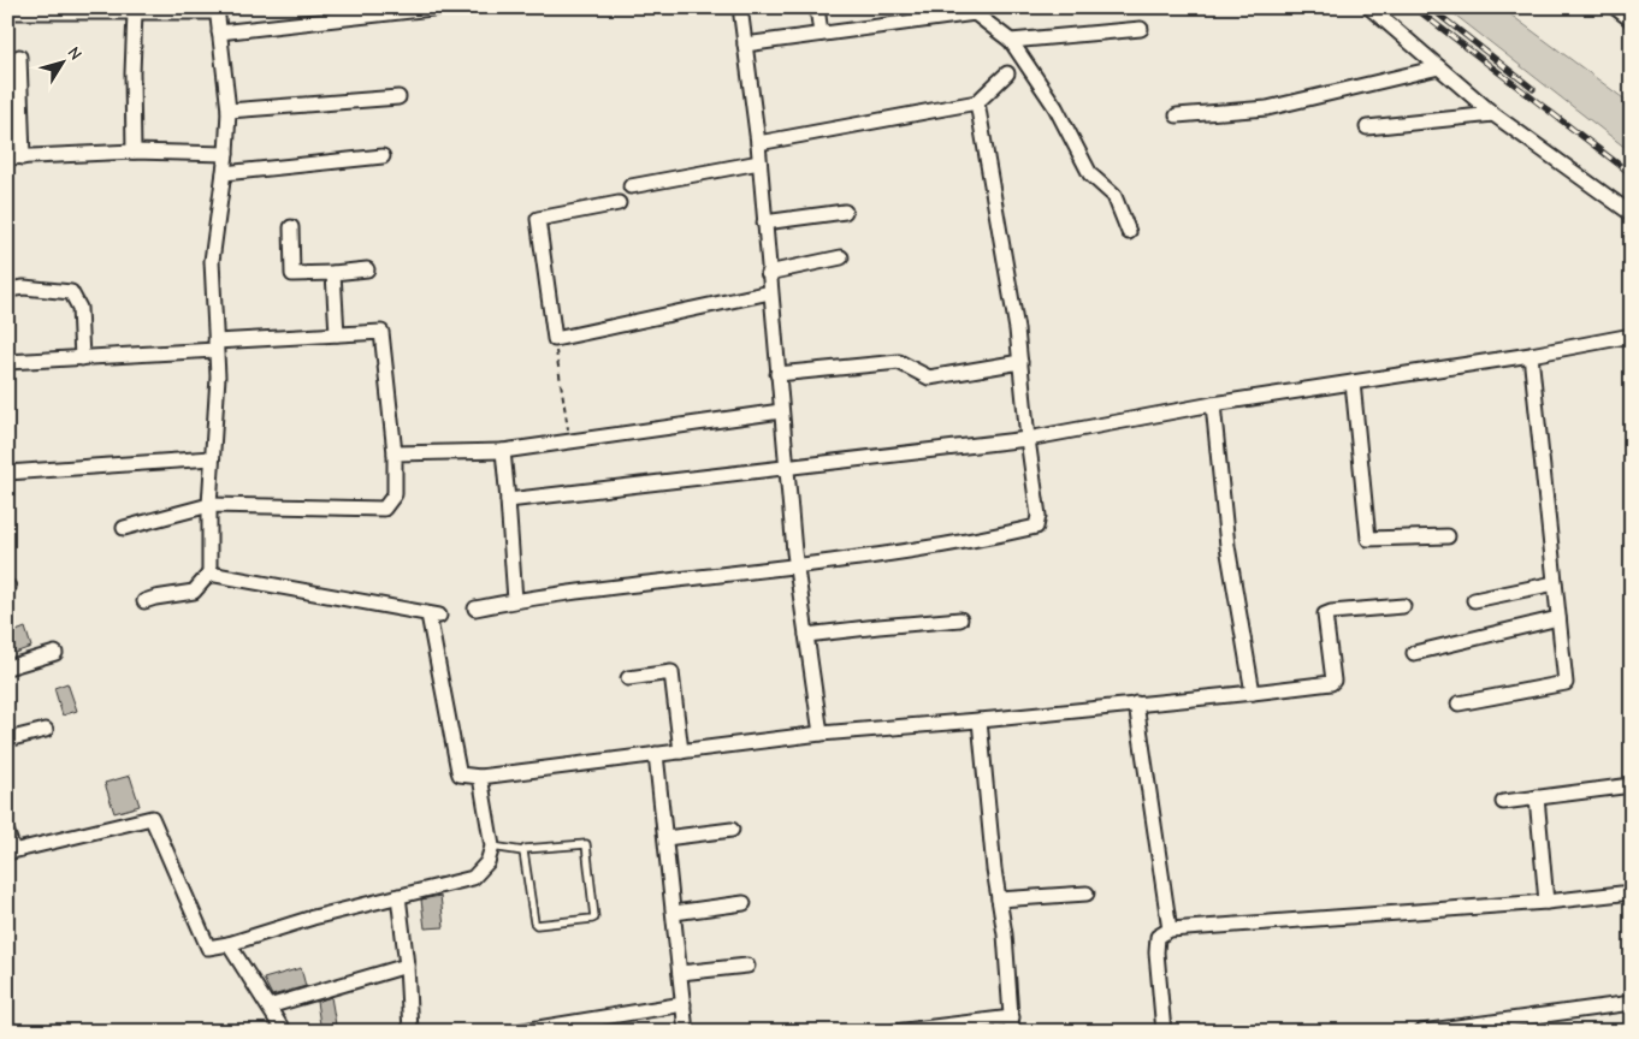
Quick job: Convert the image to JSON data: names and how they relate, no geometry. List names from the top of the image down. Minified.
{"north":"top right"}
